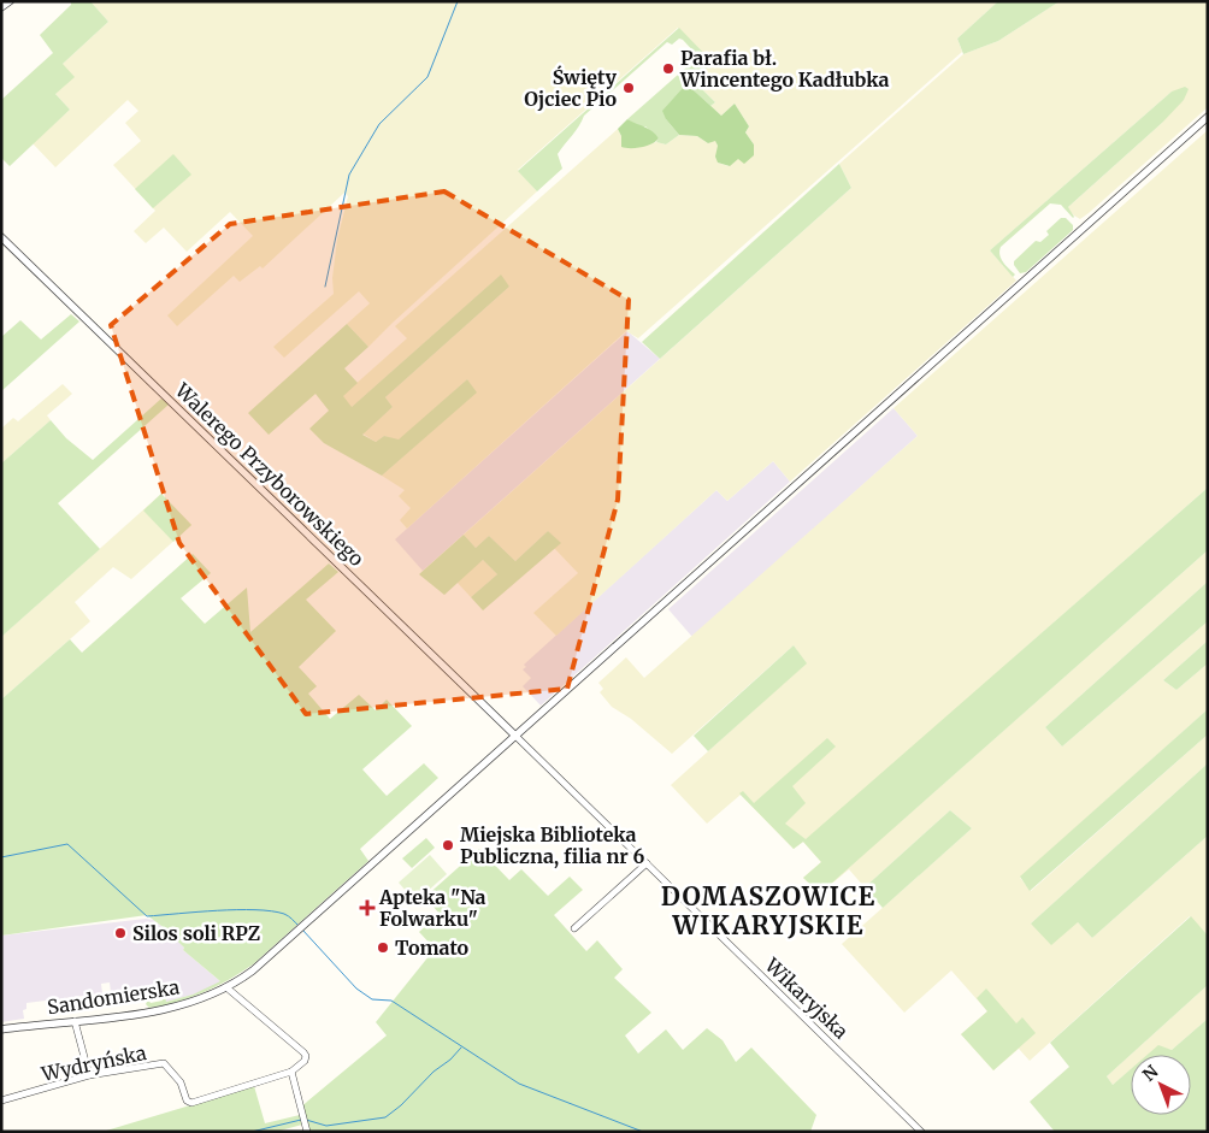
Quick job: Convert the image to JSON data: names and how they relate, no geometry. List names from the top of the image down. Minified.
{"streets":{"street":["Walerego Przyborowskiego","Sandomierska","Wikaryjska","Wydryńska"]},"crossings":[["Walerego Przyborowskiego","Sandomierska"],["Walerego Przyborowskiego","Wikaryjska"],["Sandomierska","Wikaryjska"]],"districts":["DOMASZOWICE WIKARYJSKIE"],"places":{"other":["Parafia bł. Wincentego Kadłubka","Święty Ojciec Pio","Miejska Biblioteka Publiczna, filia nr 6","Silos soli RPZ","Tomato"],"health":["Apteka \"Na Folwarku\""]},"north":"top left"}
